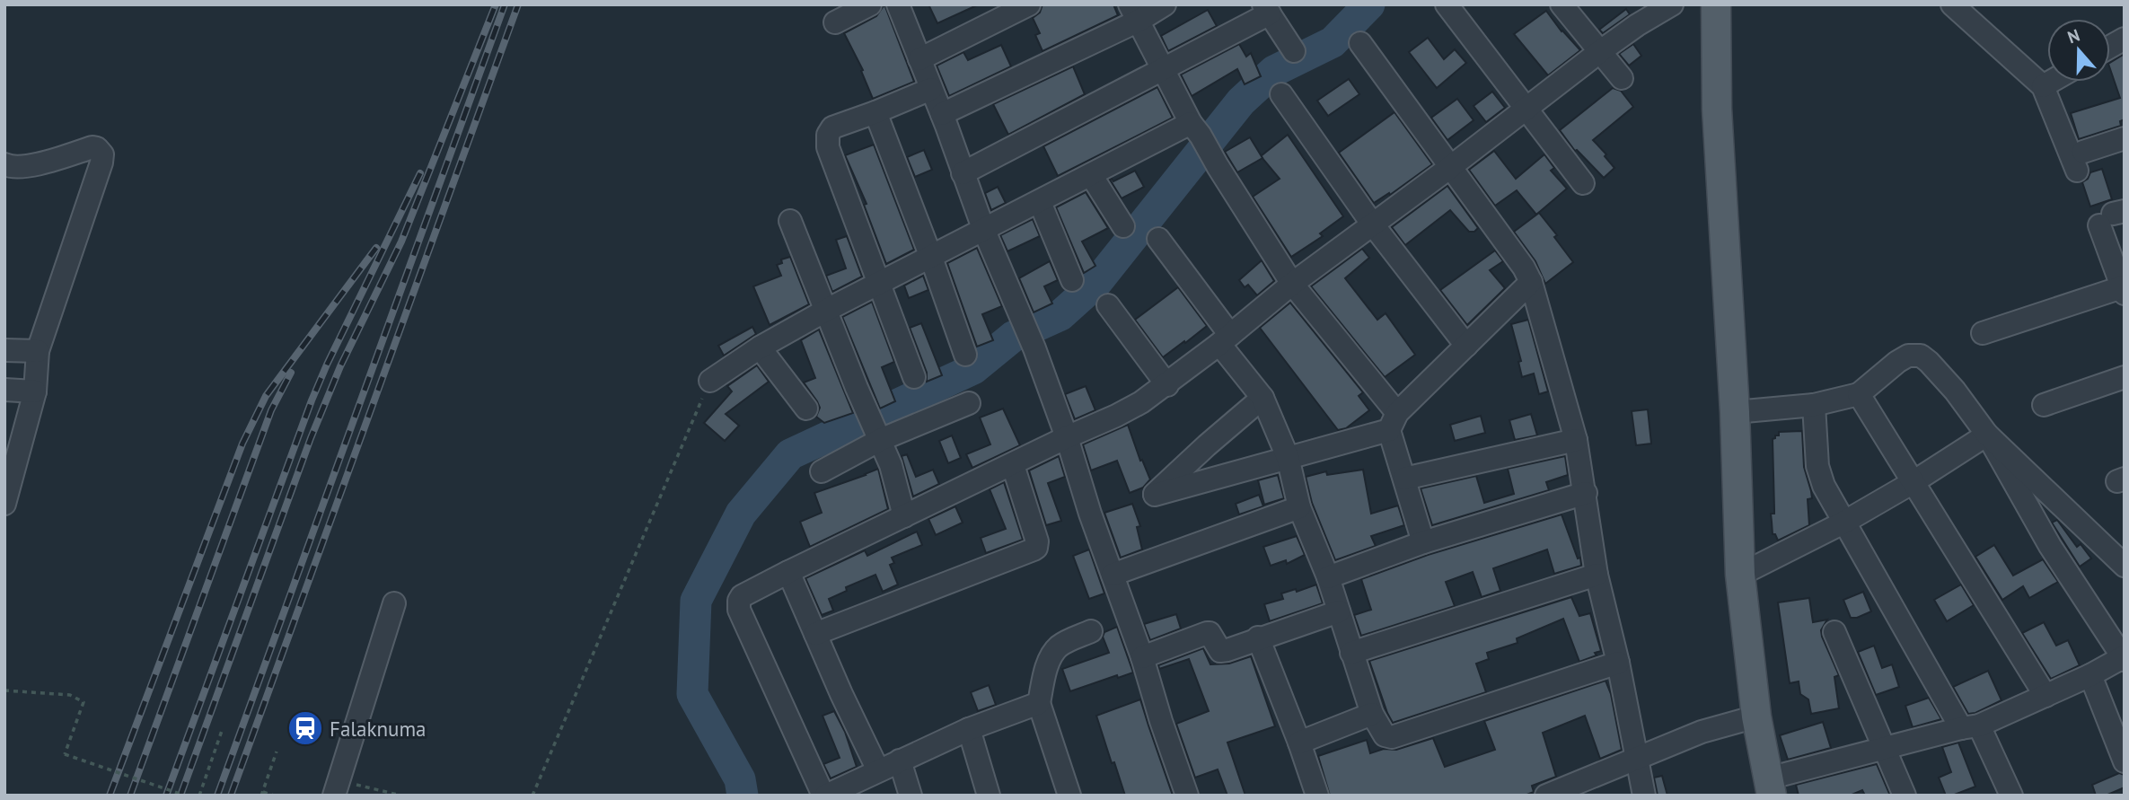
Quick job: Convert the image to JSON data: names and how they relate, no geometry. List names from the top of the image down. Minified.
{"places":{"station":["Falaknuma"]},"north":"top"}
